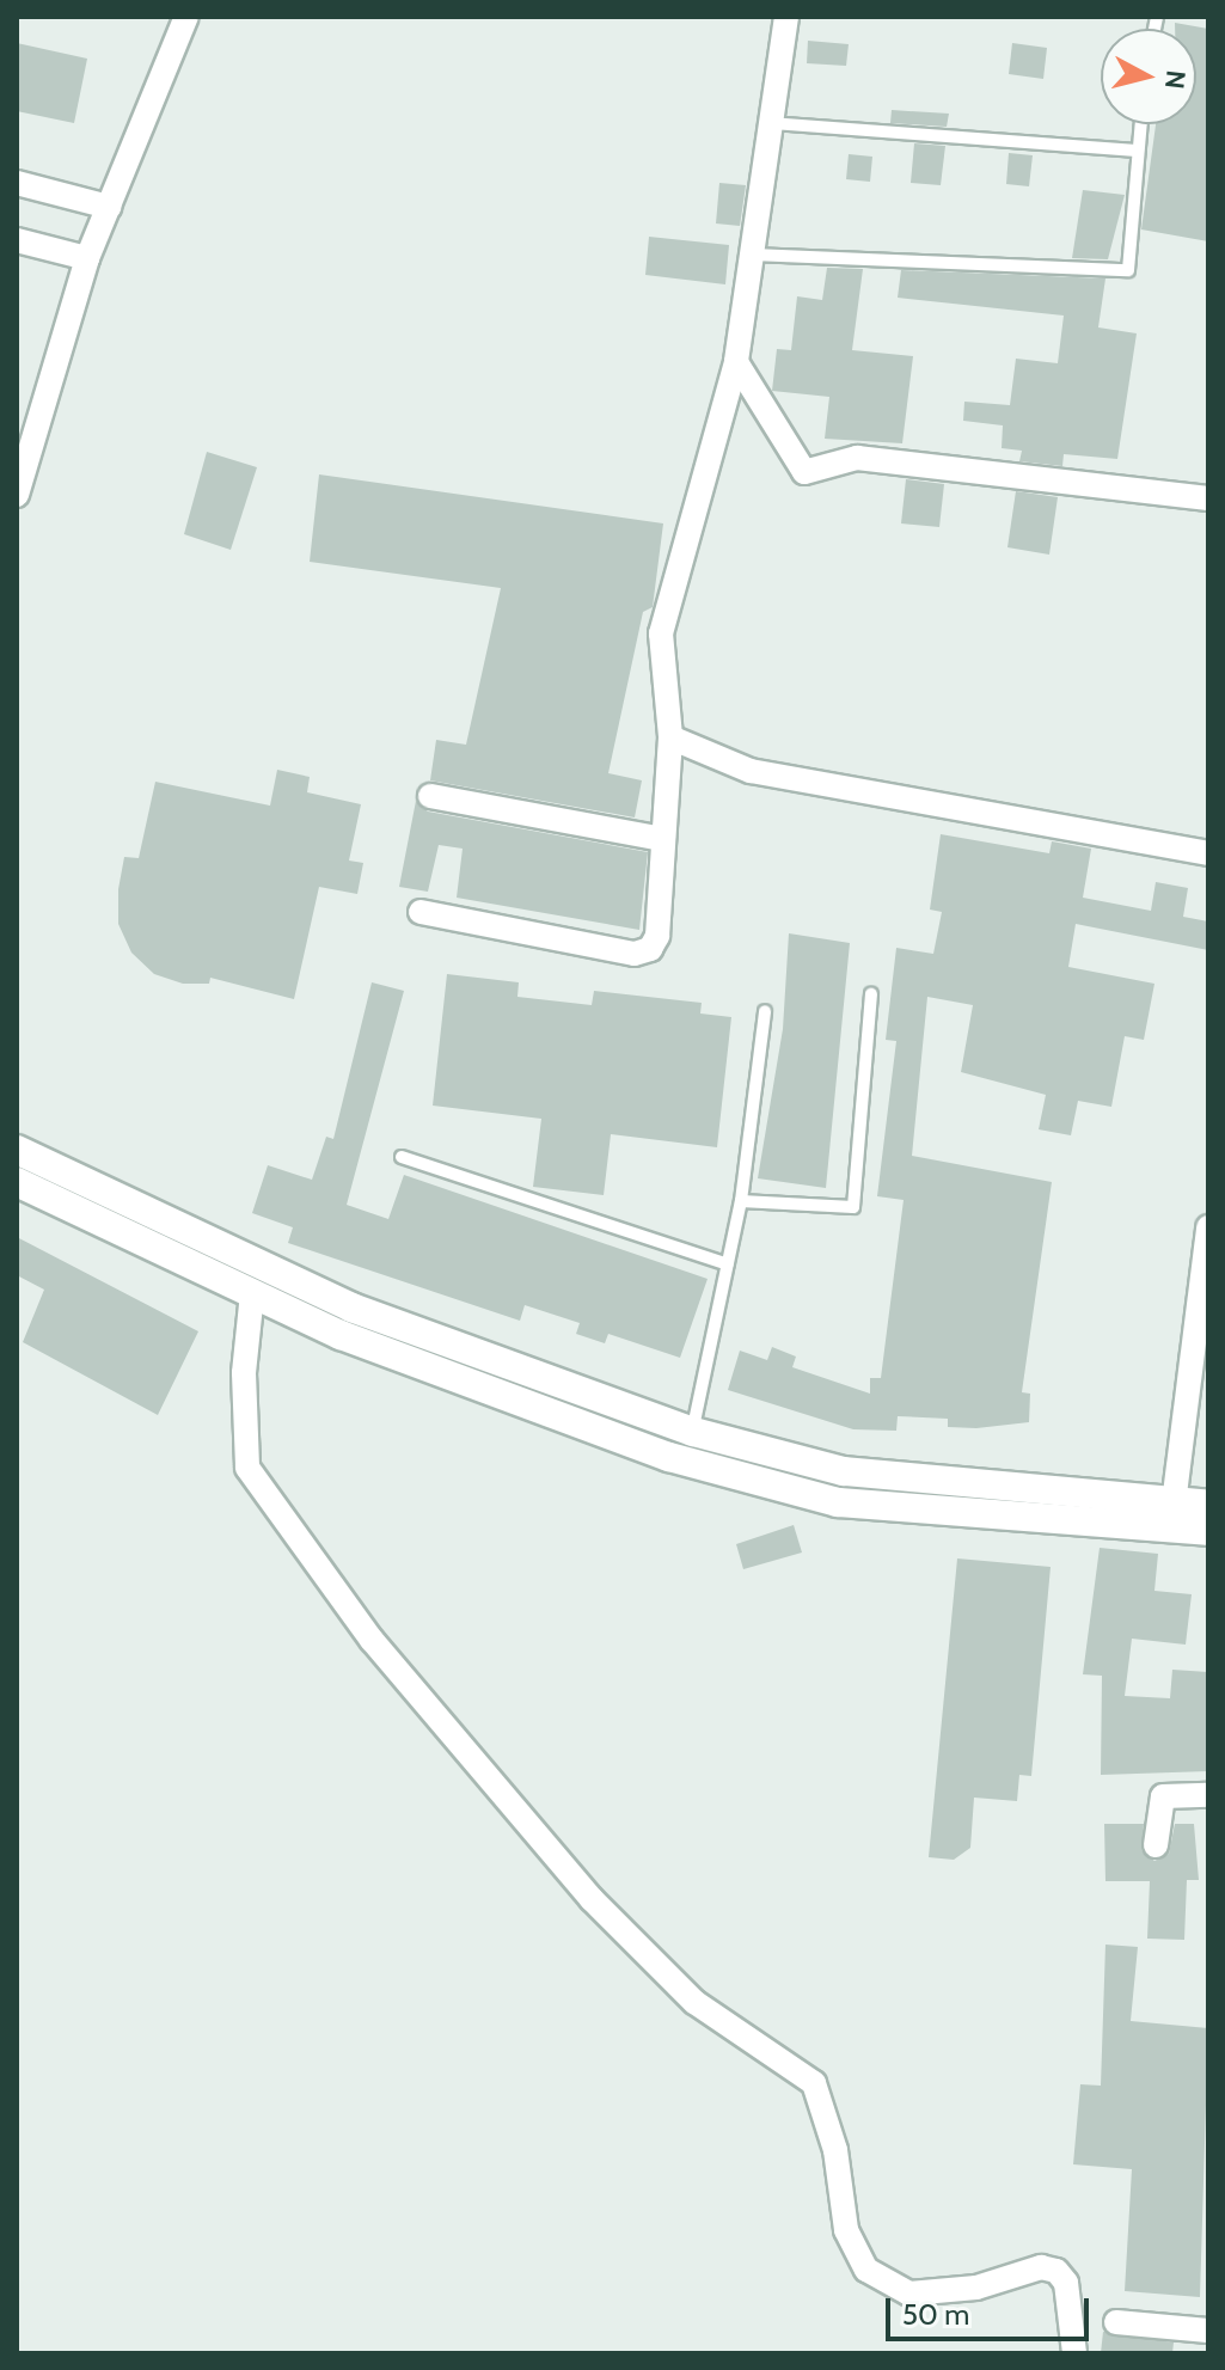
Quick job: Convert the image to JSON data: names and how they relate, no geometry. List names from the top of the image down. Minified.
{"scale_bar":"50 m","north":"right"}
